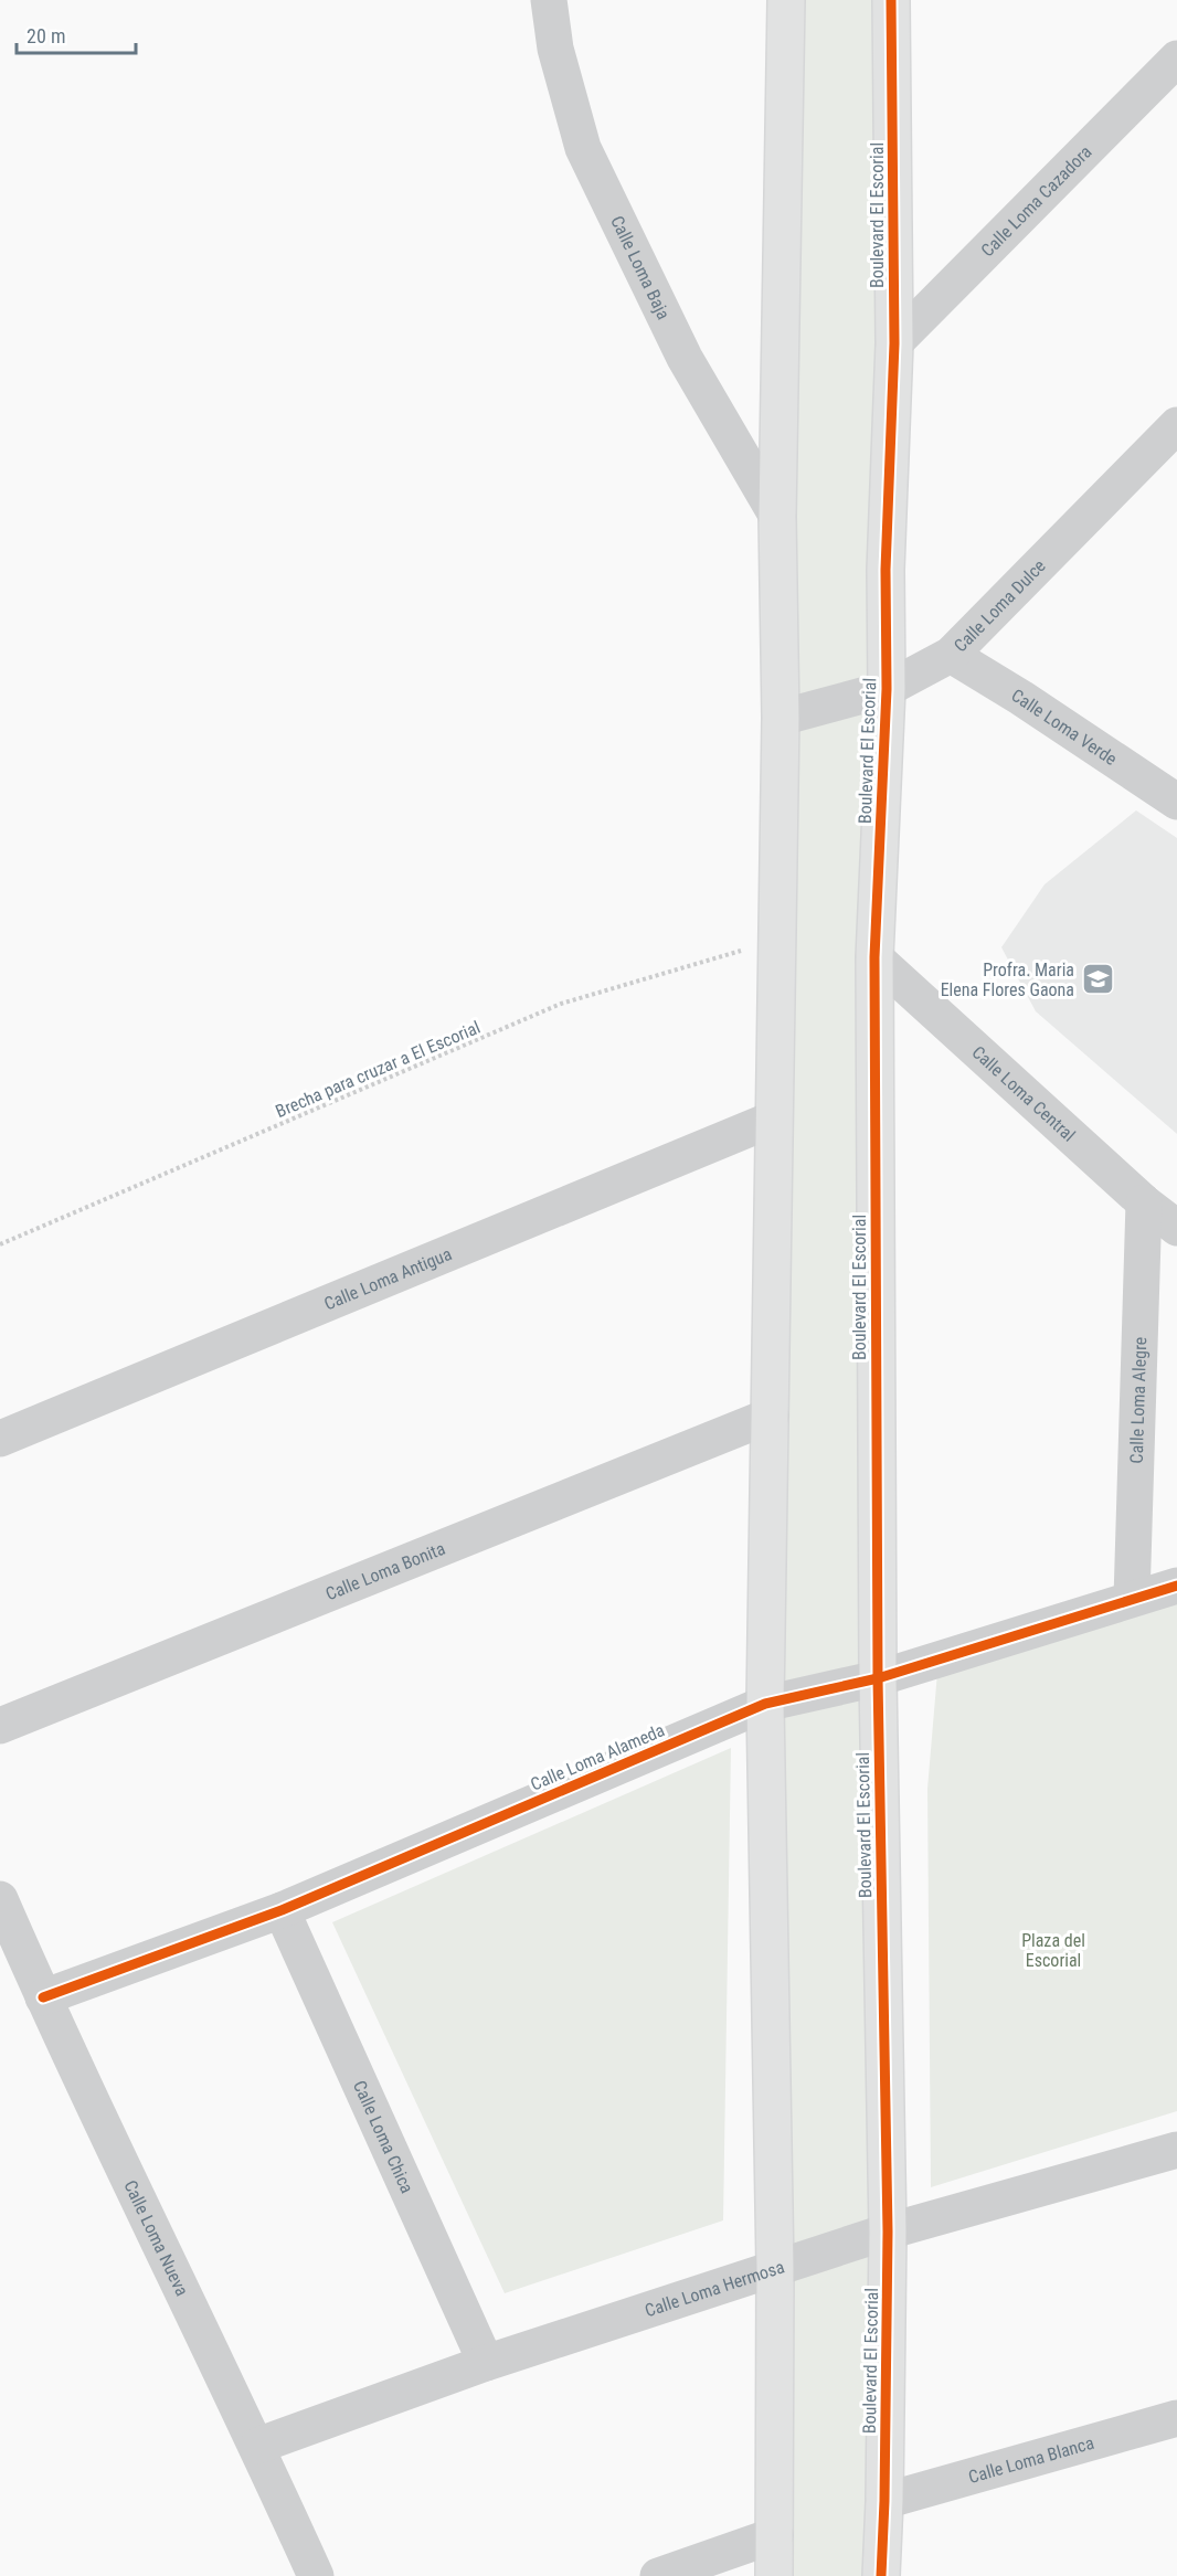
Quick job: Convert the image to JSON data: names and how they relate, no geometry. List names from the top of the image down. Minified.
{"streets":{"street":["Calle Loma Cazadora","Boulevard El Escorial","Calle Loma Baja","Calle Loma Dulce","Calle Loma Verde","Calle Loma Central","Calle Loma Antigua","Calle Loma Alegre","Calle Loma Bonita","Calle Loma Alameda","Calle Loma Chica","Calle Loma Nueva","Calle Loma Hermosa","Calle Loma Blanca"],"path":["Brecha para cruzar a El Escorial"]},"crossings":[["Calle Loma Cazadora","Boulevard El Escorial"],["Boulevard El Escorial","Calle Loma Dulce"],["Boulevard El Escorial","Calle Loma Central"],["Boulevard El Escorial","Calle Loma Alameda"],["Boulevard El Escorial","Calle Loma Hermosa"],["Boulevard El Escorial","Calle Loma Blanca"],["Calle Loma Dulce","Calle Loma Verde"],["Calle Loma Central","Calle Loma Alegre"],["Calle Loma Alegre","Calle Loma Alameda"],["Calle Loma Alameda","Calle Loma Chica"],["Calle Loma Alameda","Calle Loma Nueva"],["Calle Loma Chica","Calle Loma Hermosa"],["Calle Loma Nueva","Calle Loma Hermosa"]],"parks":["Plaza del Escorial"],"places":{"school or university":["Profra. Maria Elena Flores Gaona"]},"scale_bar":"20 m"}
